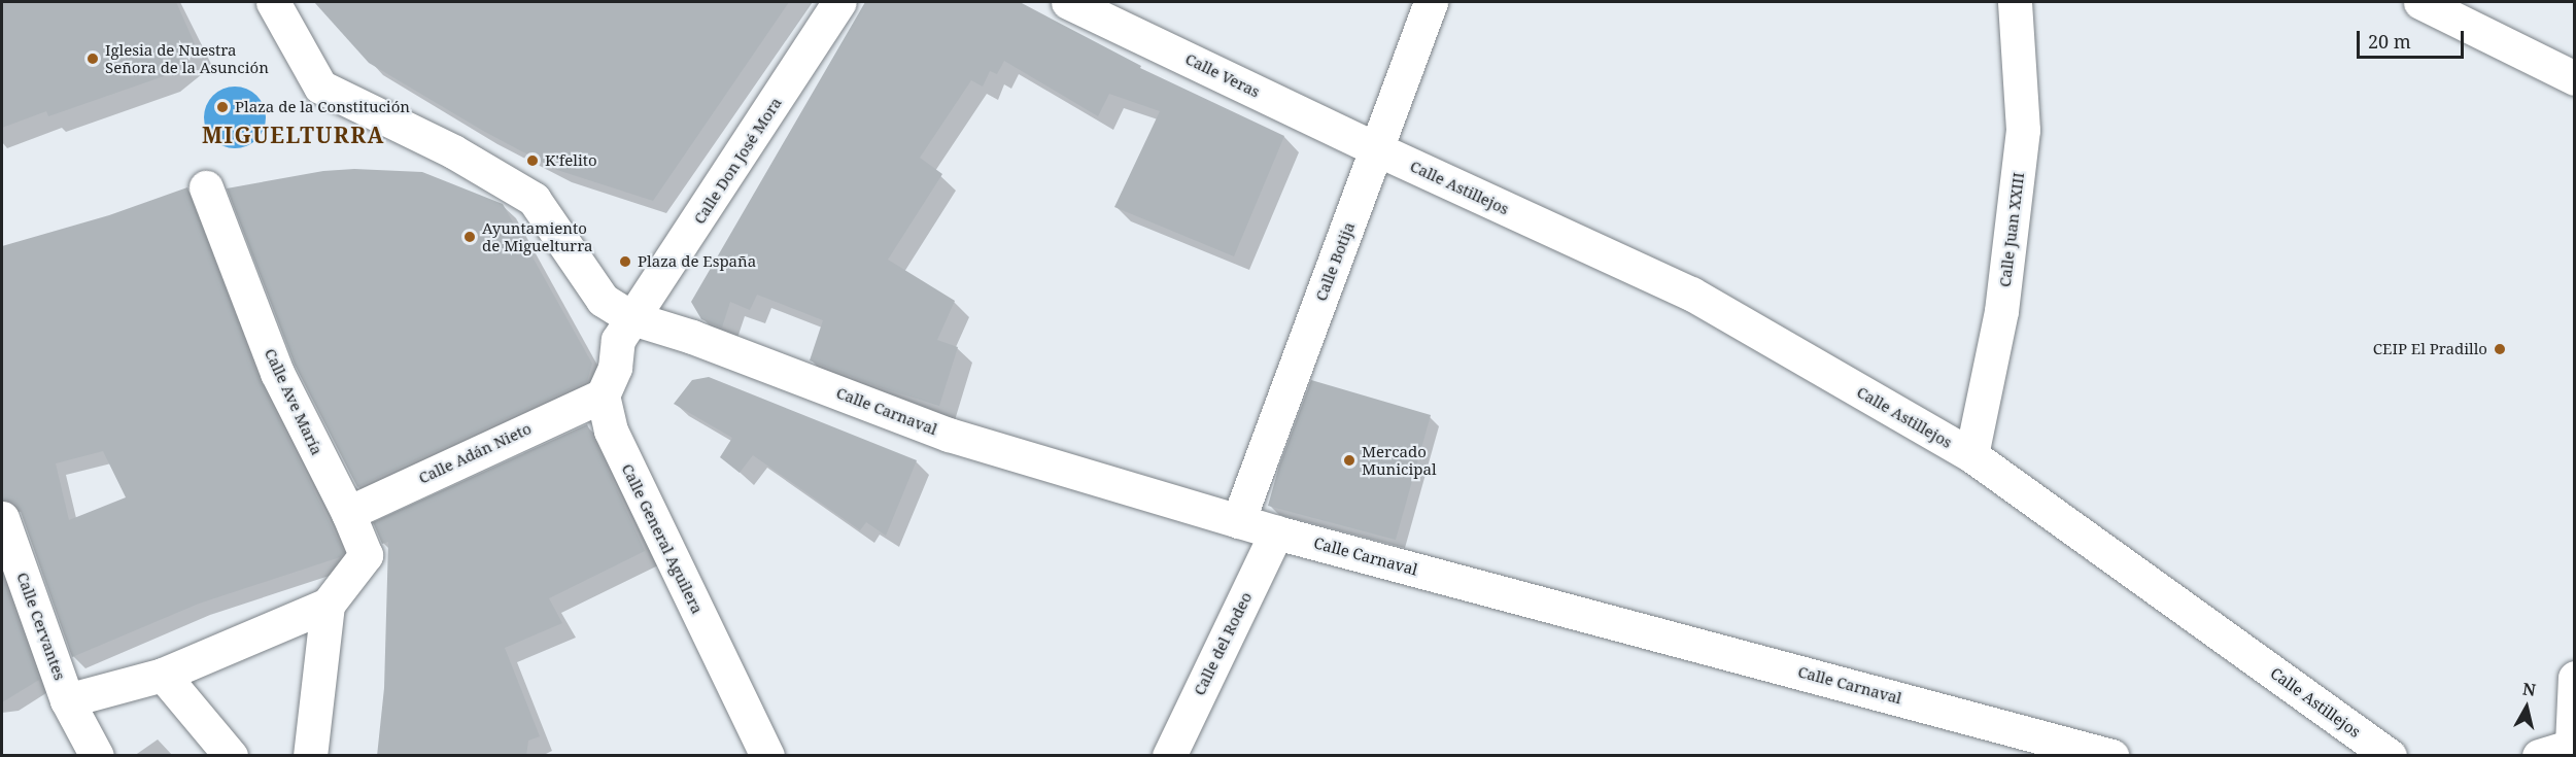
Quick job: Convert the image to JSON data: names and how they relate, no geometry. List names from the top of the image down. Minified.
{"streets":{"street":["Calle Veras","Calle Don José Mora","Calle Astillejos","Calle Juan XXIII","Calle Botija","Calle Ave María","Calle Carnaval","Calle Adán Nieto","Calle General Aguilera","Calle Cervantes","Calle del Rodeo"]},"crossings":[["Calle Veras","Calle Astillejos"],["Calle Veras","Calle Botija"],["Calle Don José Mora","Calle Carnaval"],["Calle Astillejos","Calle Juan XXIII"],["Calle Astillejos","Calle Botija"],["Calle Botija","Calle Carnaval"],["Calle Ave María","Calle Adán Nieto"],["Calle Carnaval","Calle del Rodeo"],["Calle Adán Nieto","Calle General Aguilera"]],"districts":["MIGUELTURRA"],"places":["Iglesia de Nuestra Señora de la Asunción","Plaza de la Constitución","K'felito","Ayuntamiento de Miguelturra","Plaza de España","CEIP El Pradillo","Mercado Municipal"],"scale_bar":"20 m","north":"top"}
